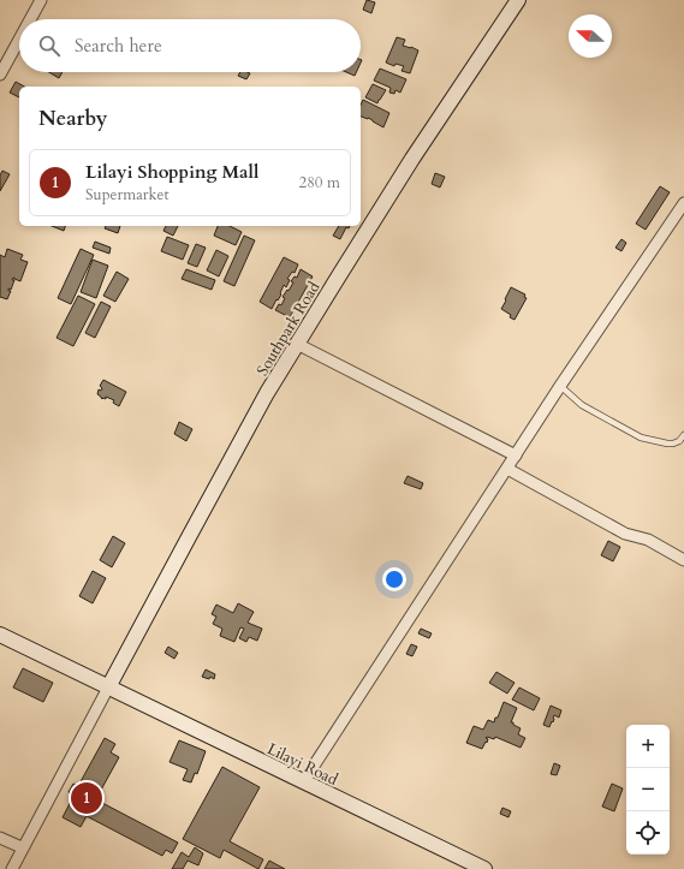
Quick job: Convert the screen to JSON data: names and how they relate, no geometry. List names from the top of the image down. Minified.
{"streets":{"street":["Southpark Road","Lilayi Road"]},"crossings":[["Southpark Road","Lilayi Road"]],"north":"left","page":{"search":"Search here","heading":"Nearby","list":[{"mark":"1","name":"Lilayi Shopping Mall","note":"Supermarket","value":"280 m"}],"map_buttons":["+","−"],"pins":"1"}}
